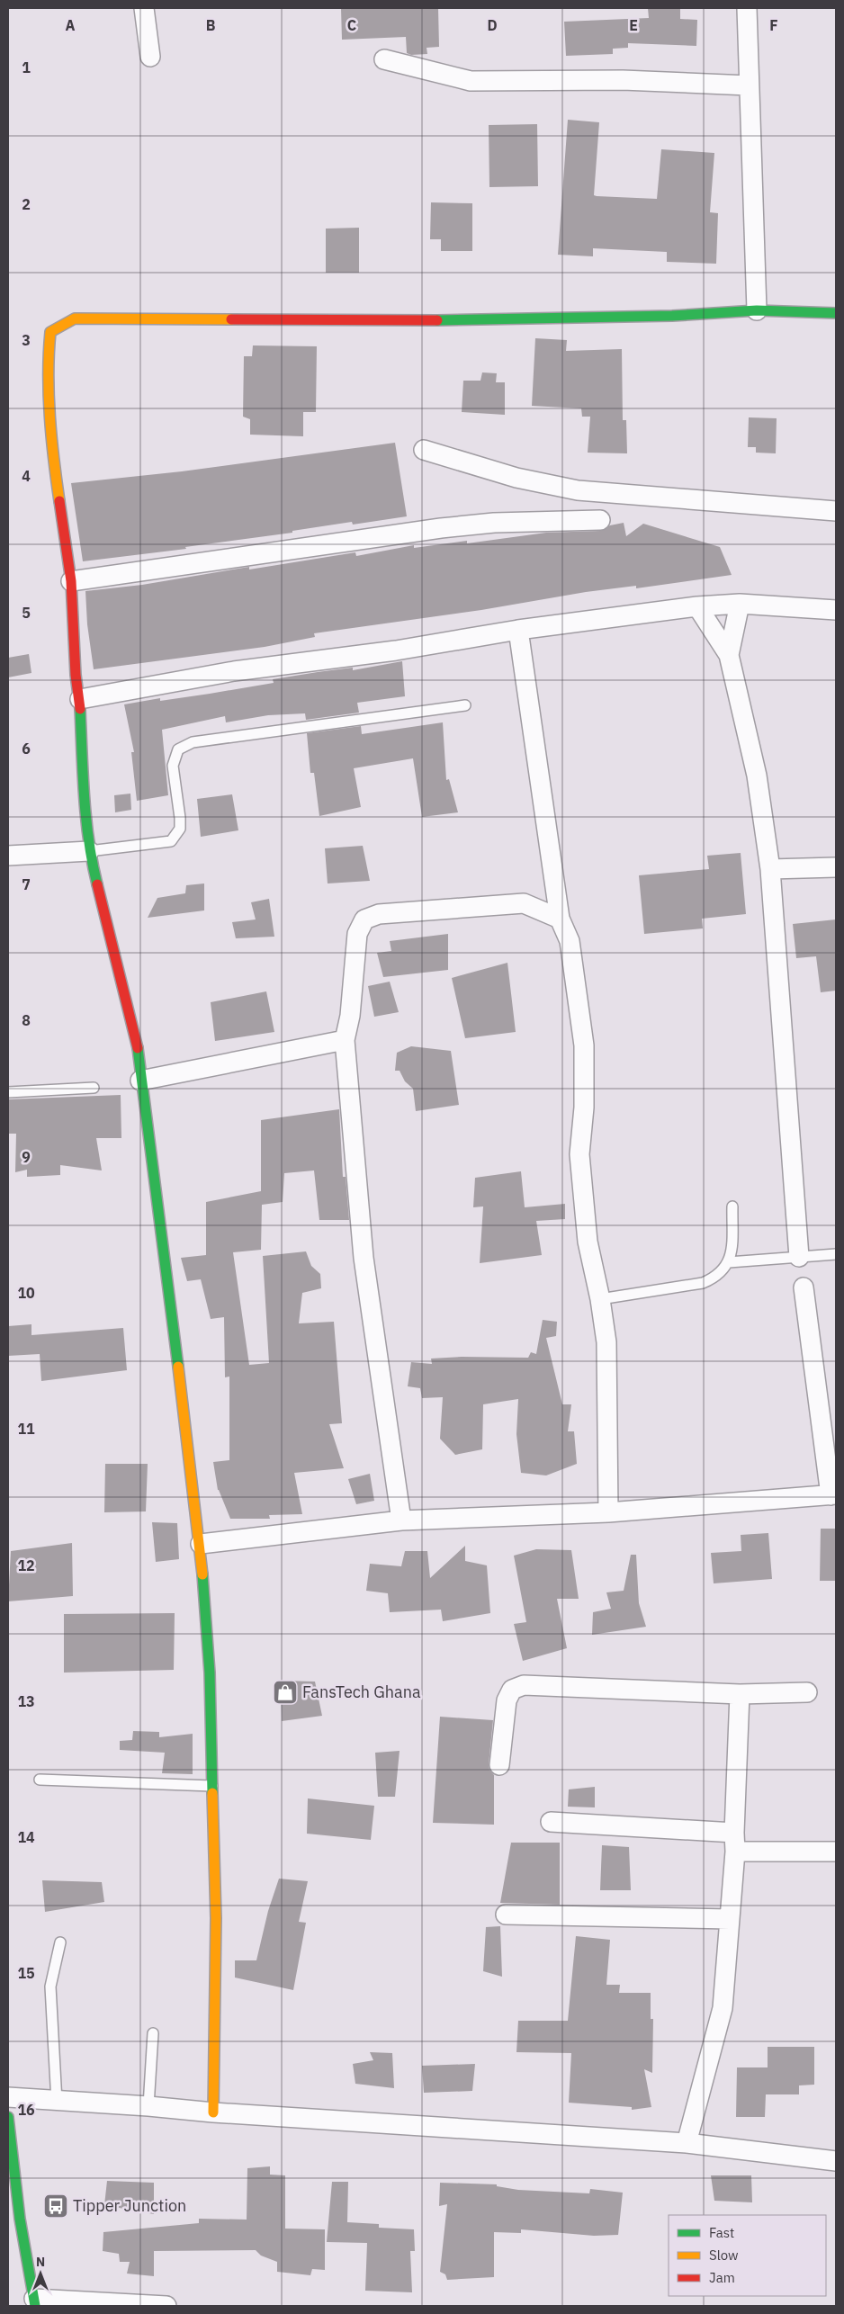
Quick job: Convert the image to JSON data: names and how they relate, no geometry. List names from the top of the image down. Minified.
{"places":{"shop":["FansTech Ghana"],"bus stop":["Tipper Junction"]},"legend":["Fast","Slow","Jam"],"north":"top","grid":{"columns":["A","B","C","D","E","F"],"rows":["1","2","3","4","5","6","7","8","9","10","11","12","13","14","15","16"]}}
